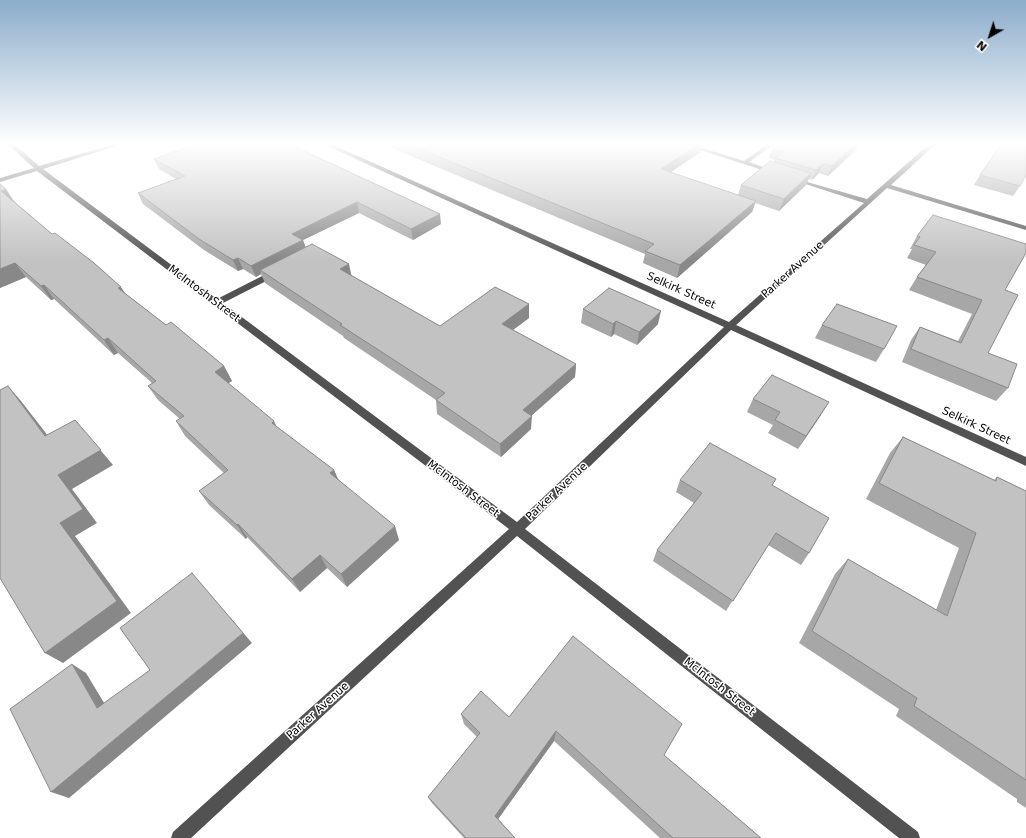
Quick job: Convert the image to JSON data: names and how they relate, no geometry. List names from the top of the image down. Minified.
{"streets":{"street":["Parker Avenue","Selkirk Street","McIntosh Street"]},"crossings":[["Parker Avenue","Selkirk Street"],["Parker Avenue","McIntosh Street"]],"north":"bottom left"}
